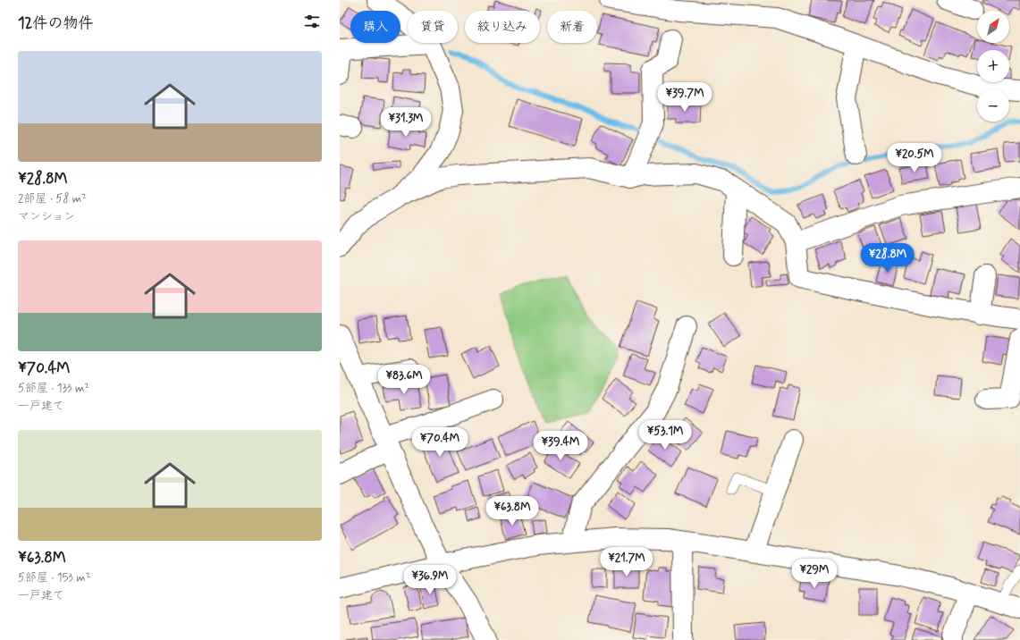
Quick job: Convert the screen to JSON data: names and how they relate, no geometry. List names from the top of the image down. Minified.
{"north":"top right","page":{"heading":"12件の物件","map_buttons":["+","−"],"chip":["購入","賃貸","絞り込み","新着"],"list":[{"name":"¥28.8M","note":"2部屋 · 58 m² · マンション"},{"name":"¥70.4M","note":"5部屋 · 133 m² · 一戸建て"},{"name":"¥63.8M","note":"5部屋 · 153 m² · 一戸建て"}],"price":["¥39.7M","¥31.3M","¥20.5M","¥28.8M","¥83.6M","¥53.1M","¥70.4M","¥39.4M","¥63.8M","¥21.7M","¥29M","¥36.9M"]}}
